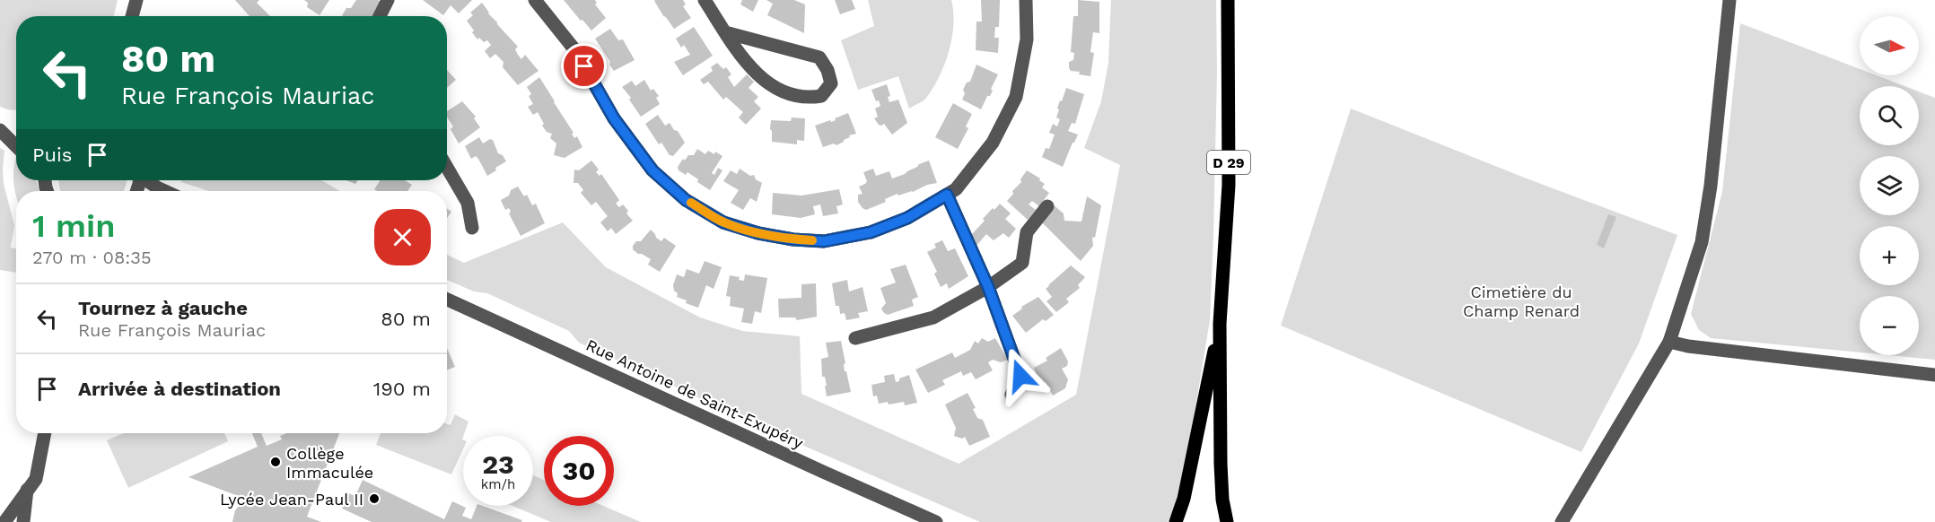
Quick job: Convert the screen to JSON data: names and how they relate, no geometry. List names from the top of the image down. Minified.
{"streets":{"main road":["D 29"],"street":["Rue Antoine de Saint-Exupéry"]},"parks":["Cimetière du Champ Renard"],"places":["Collège Immaculée","Lycée Jean-Paul II"],"north":"right","page":{"map_buttons":["+","−"],"turn":["80 m","Rue François Mauriac"],"then":"Puis","heading":["1 min","270 m · 08:35"],"list":[{"name":"Tournez à gauche","note":"Rue François Mauriac","value":"80 m"},{"name":"Arrivée à destination","value":"190 m"}],"speed":"23 km/h","limit":"30"}}
